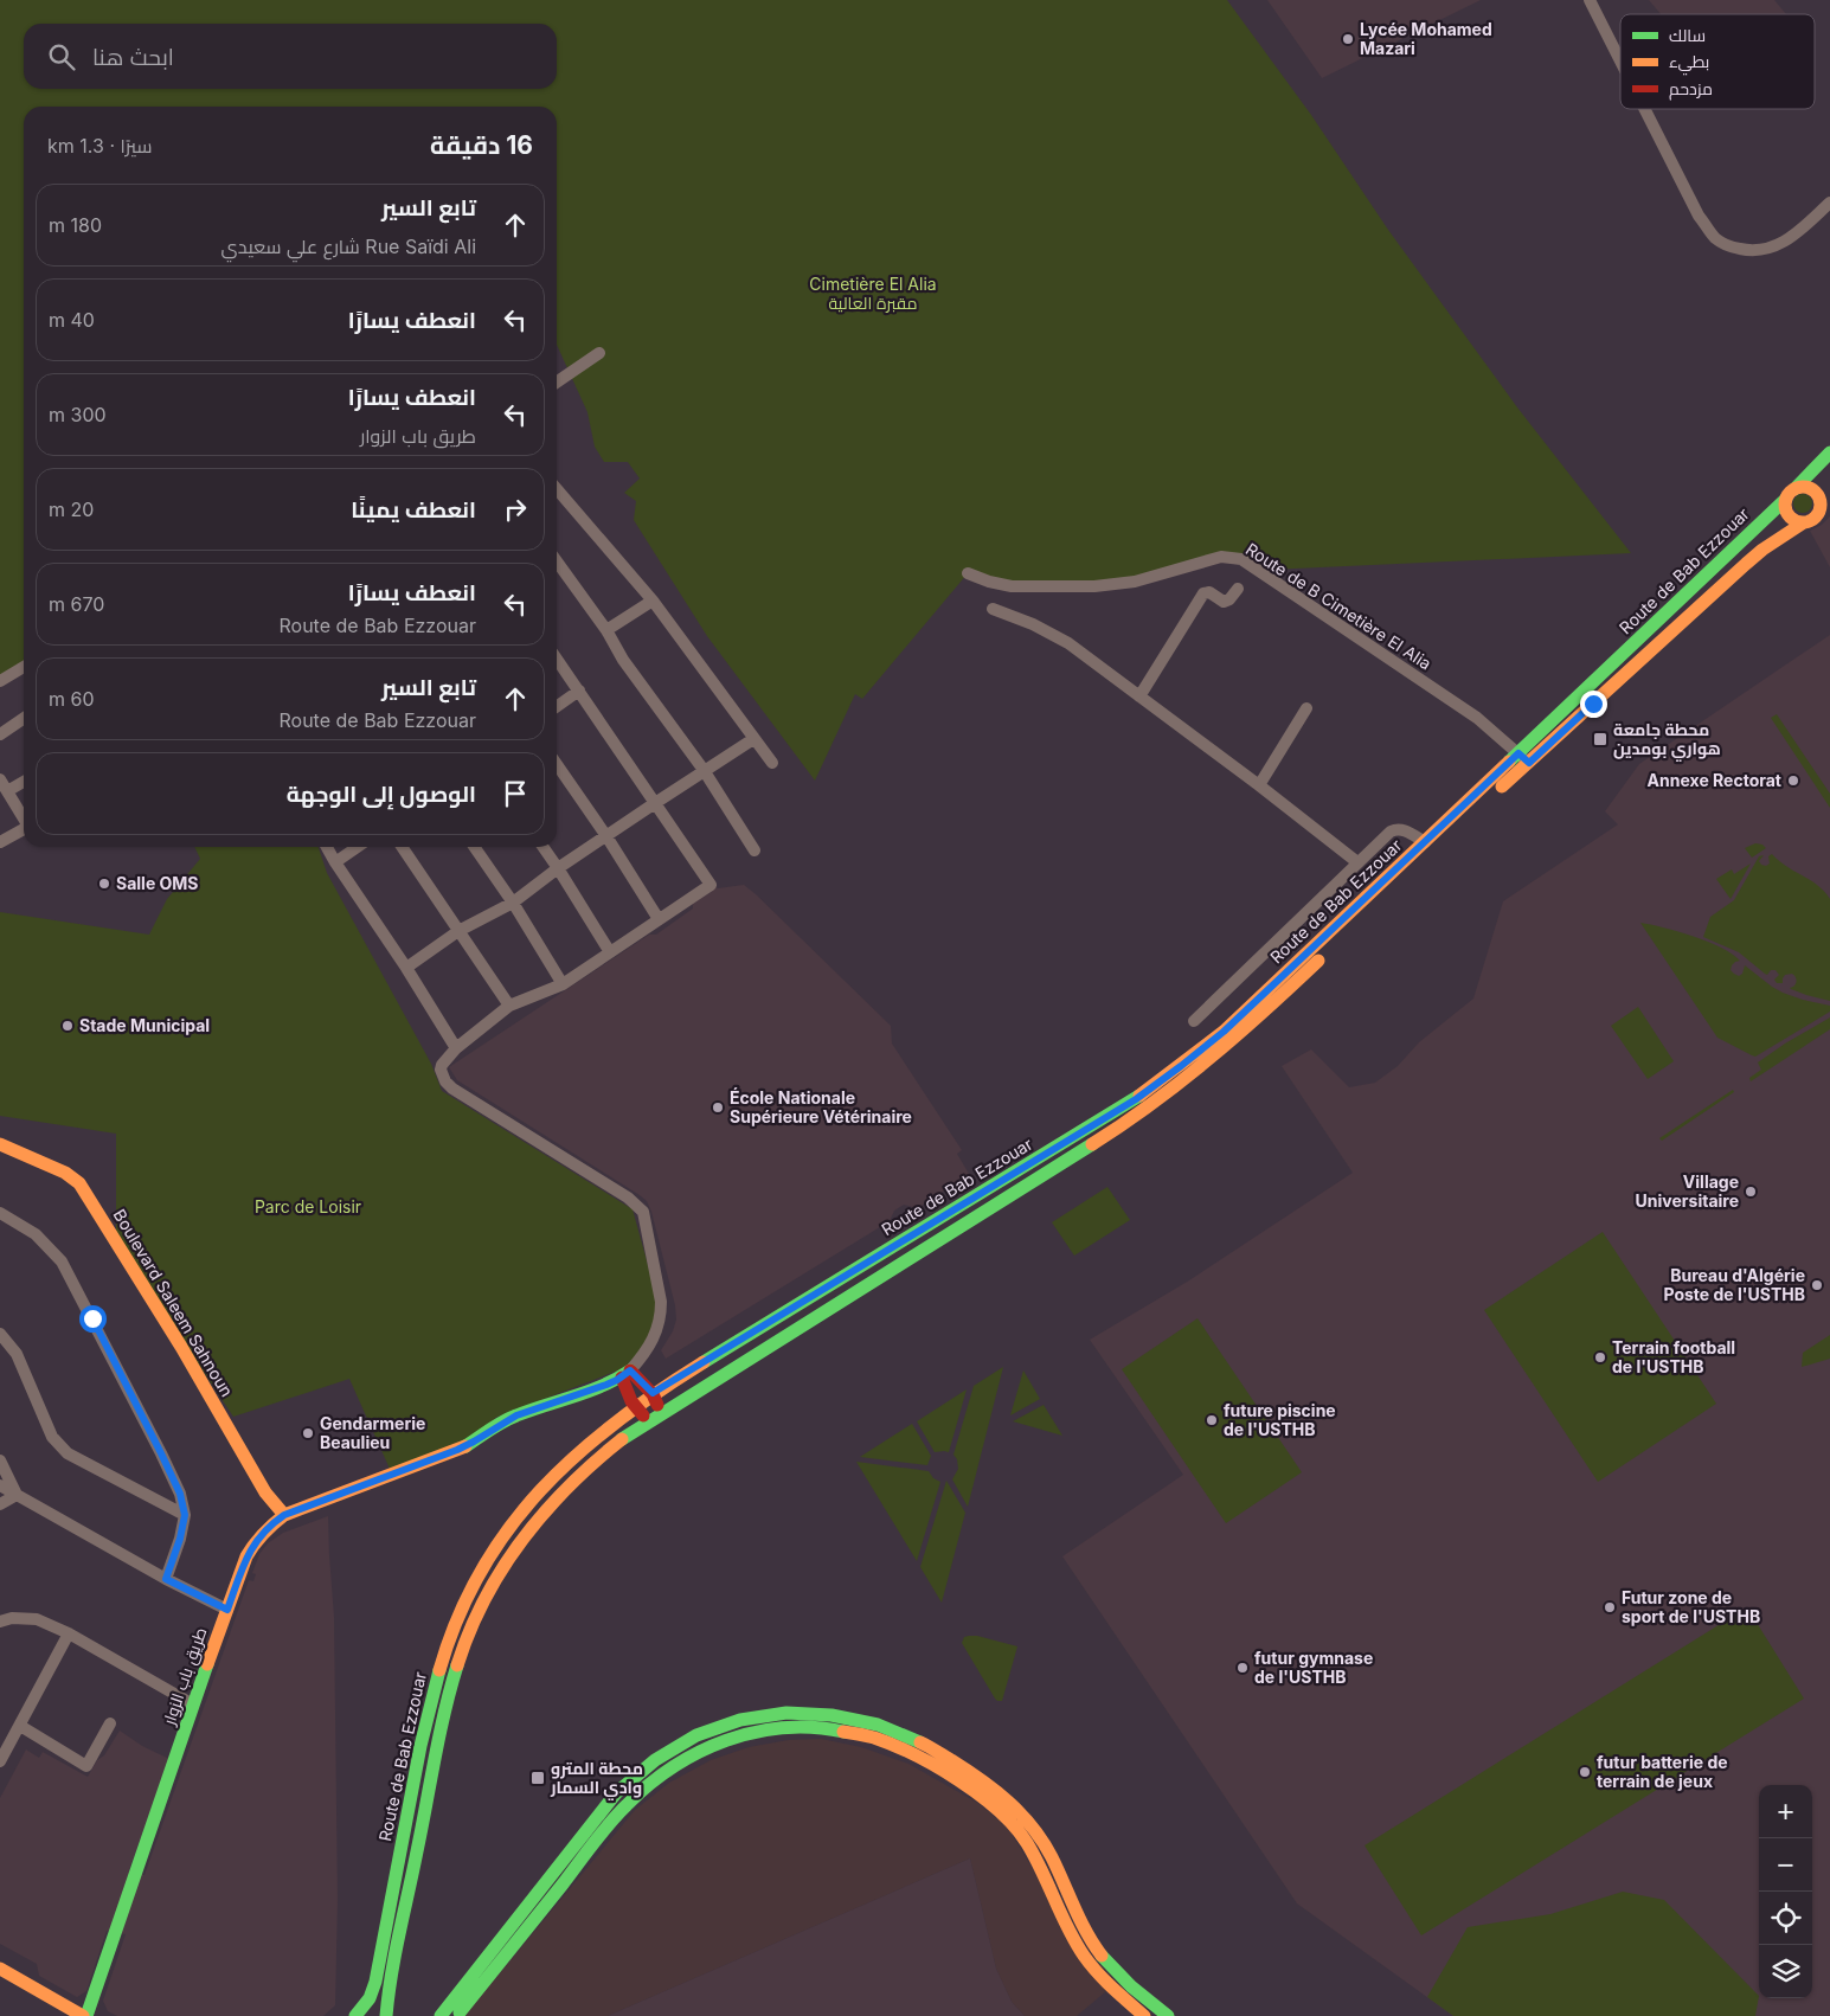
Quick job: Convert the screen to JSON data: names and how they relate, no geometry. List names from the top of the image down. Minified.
{"streets":{"main road":["Route de Bab Ezzouar","Boulevard Saleem Sahnoun","طريق باب الزوار"],"street":["Route de B Cimetière El Alia"]},"crossings":[["Route de Bab Ezzouar","Route de B Cimetière El Alia"],["Boulevard Saleem Sahnoun","طريق باب الزوار"]],"parks":["Cimetière El Alia مقبرة العالية","Parc de Loisir"],"places":{"other":["Lycée Mohamed Mazari","Annexe Rectorat","Salle OMS","Stade Municipal","École Nationale Supérieure Vétérinaire","Village Universitaire","Bureau d'Algérie Poste de l'USTHB","Terrain football de l'USTHB","future piscine de l'USTHB","Gendarmerie Beaulieu","Futur zone de sport de l'USTHB","futur gymnase de l'USTHB","futur batterie de terrain de jeux"],"transit":["محطة جامعة هواري بومدين","محطة المترو وادي السمار"]},"legend":["سالك","بطيء","مزدحم"],"page":{"search":"ابحث هنا","heading":["16 دقيقة","سيرًا · 1.3 km"],"list":[["تابع السير","Rue Saïdi Ali شارع علي سعيدي","180 m"],["انعطف يسارًا","40 m"],["انعطف يسارًا","طريق باب الزوار","300 m"],["انعطف يمينًا","20 m"],["انعطف يسارًا","Route de Bab Ezzouar","670 m"],["تابع السير","Route de Bab Ezzouar","60 m"],"الوصول إلى الوجهة"],"map_buttons":["+","−"]}}
